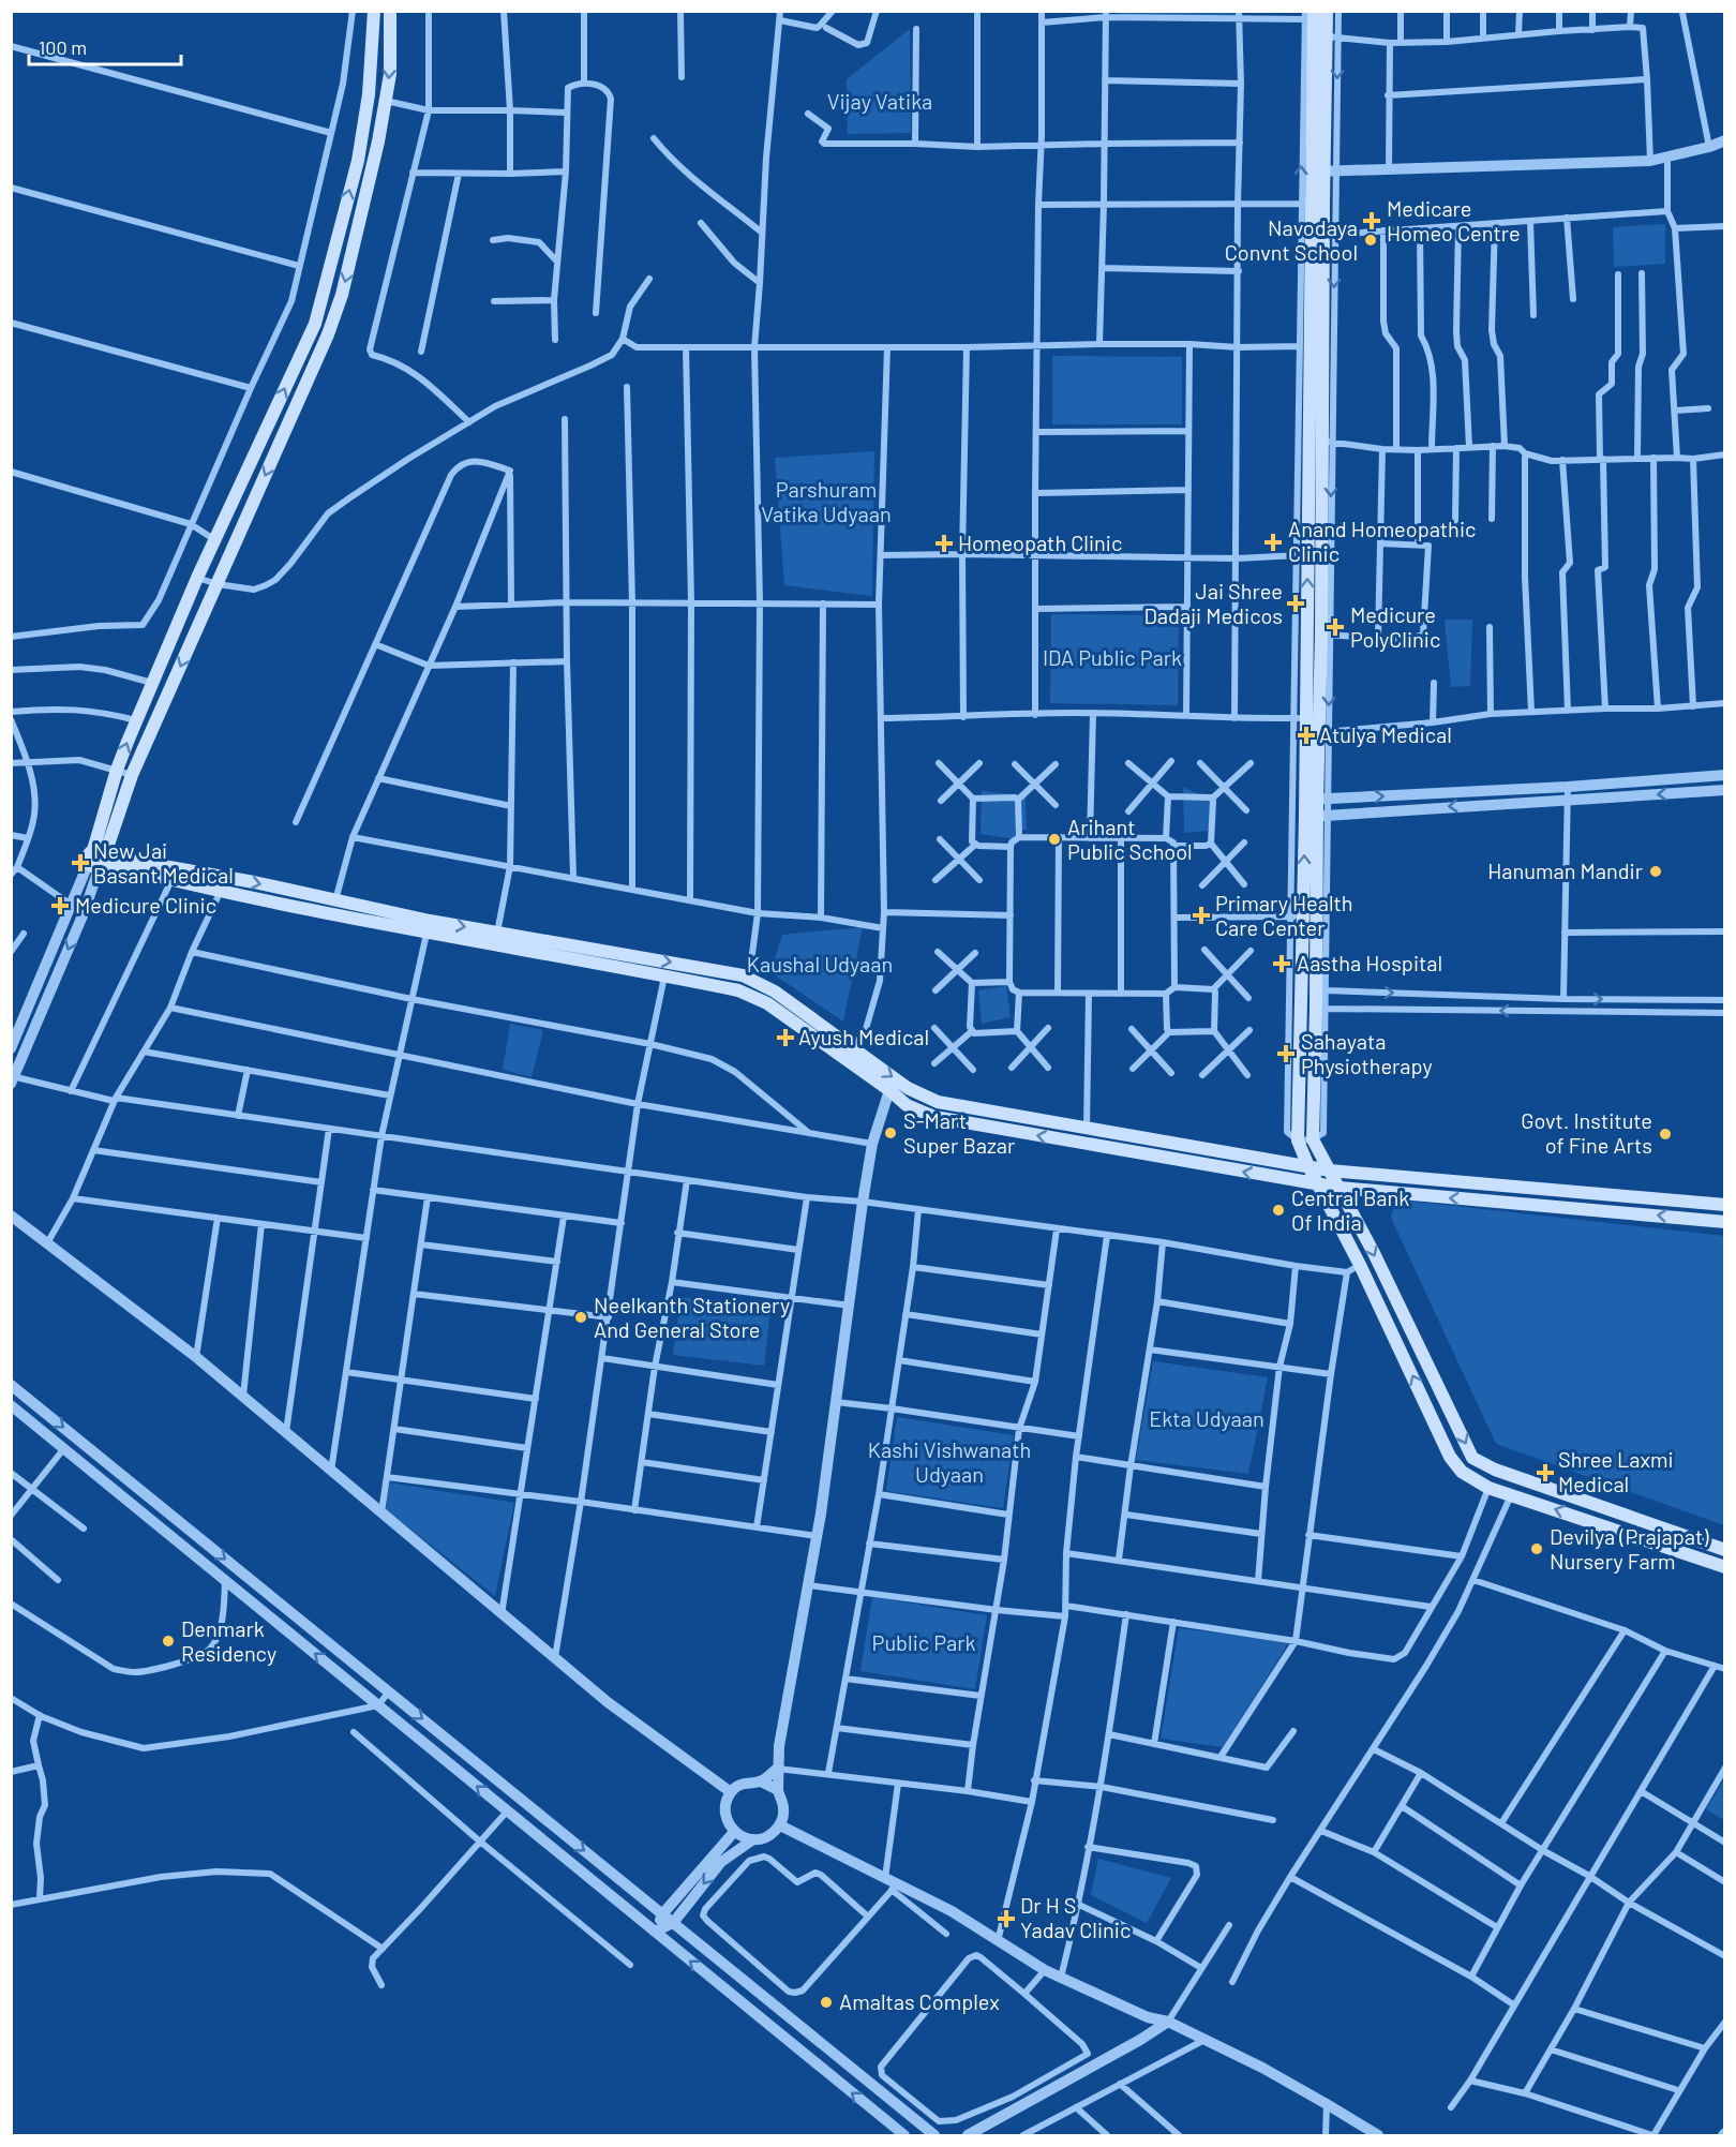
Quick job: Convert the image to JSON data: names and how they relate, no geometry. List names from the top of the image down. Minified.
{"parks":["Vijay Vatika","Parshuram Vatika Udyaan","IDA Public Park","Kaushal Udyaan","Ekta Udyaan","Kashi Vishwanath Udyaan","Public Park"],"places":{"health":["Medicare Homeo Centre","Anand Homeopathic Clinic","Homeopath Clinic","Jai Shree Dadaji Medicos","Medicure PolyClinic","Atulya Medical","New Jai Basant Medical","Medicure Clinic","Primary Health Care Center","Aastha Hospital","Ayush Medical","Sahayata Physiotherapy","Shree Laxmi Medical","Dr H S Yadav Clinic"],"other":["Navodaya Convnt School","Arihant Public School","Hanuman Mandir","S-Mart Super Bazar","Govt. Institute of Fine Arts","Central Bank Of India","Neelkanth Stationery And General Store","Devilya (Prajapat) Nursery Farm","Denmark Residency","Amaltas Complex"]},"scale_bar":"100 m"}
